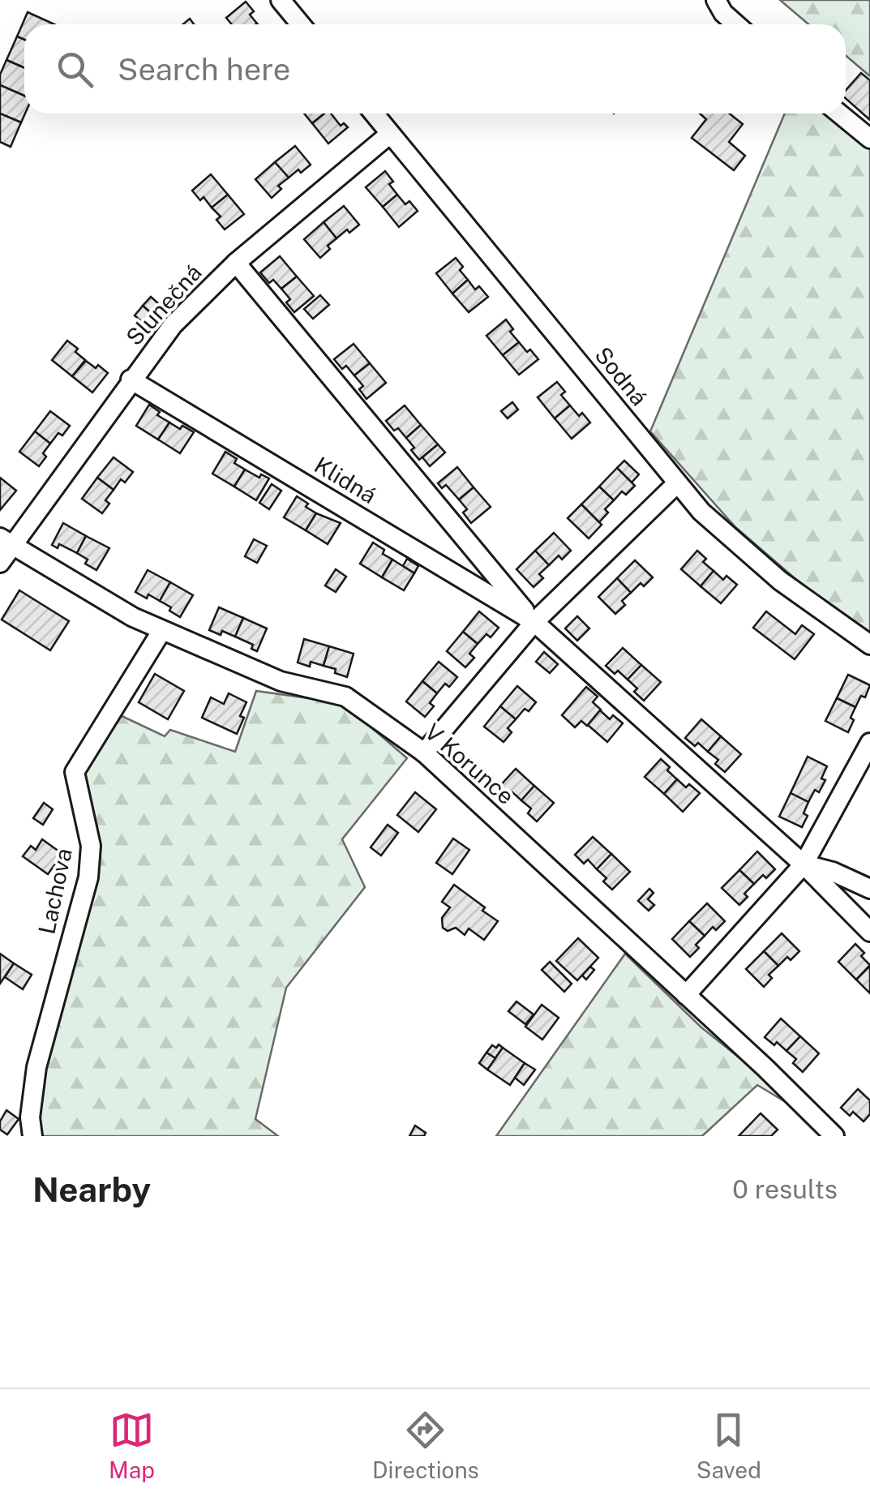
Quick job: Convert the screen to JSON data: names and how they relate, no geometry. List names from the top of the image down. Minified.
{"streets":{"street":["Slunečná","Sodná","Klidná","V Korunce","Lachova"]},"crossings":[["Slunečná","Sodná"],["Slunečná","Klidná"],["Slunečná","V Korunce"],["V Korunce","Lachova"]],"page":{"search":"Search here","heading":["Nearby","0 results"],"nav":["Map","Directions","Saved"]}}
